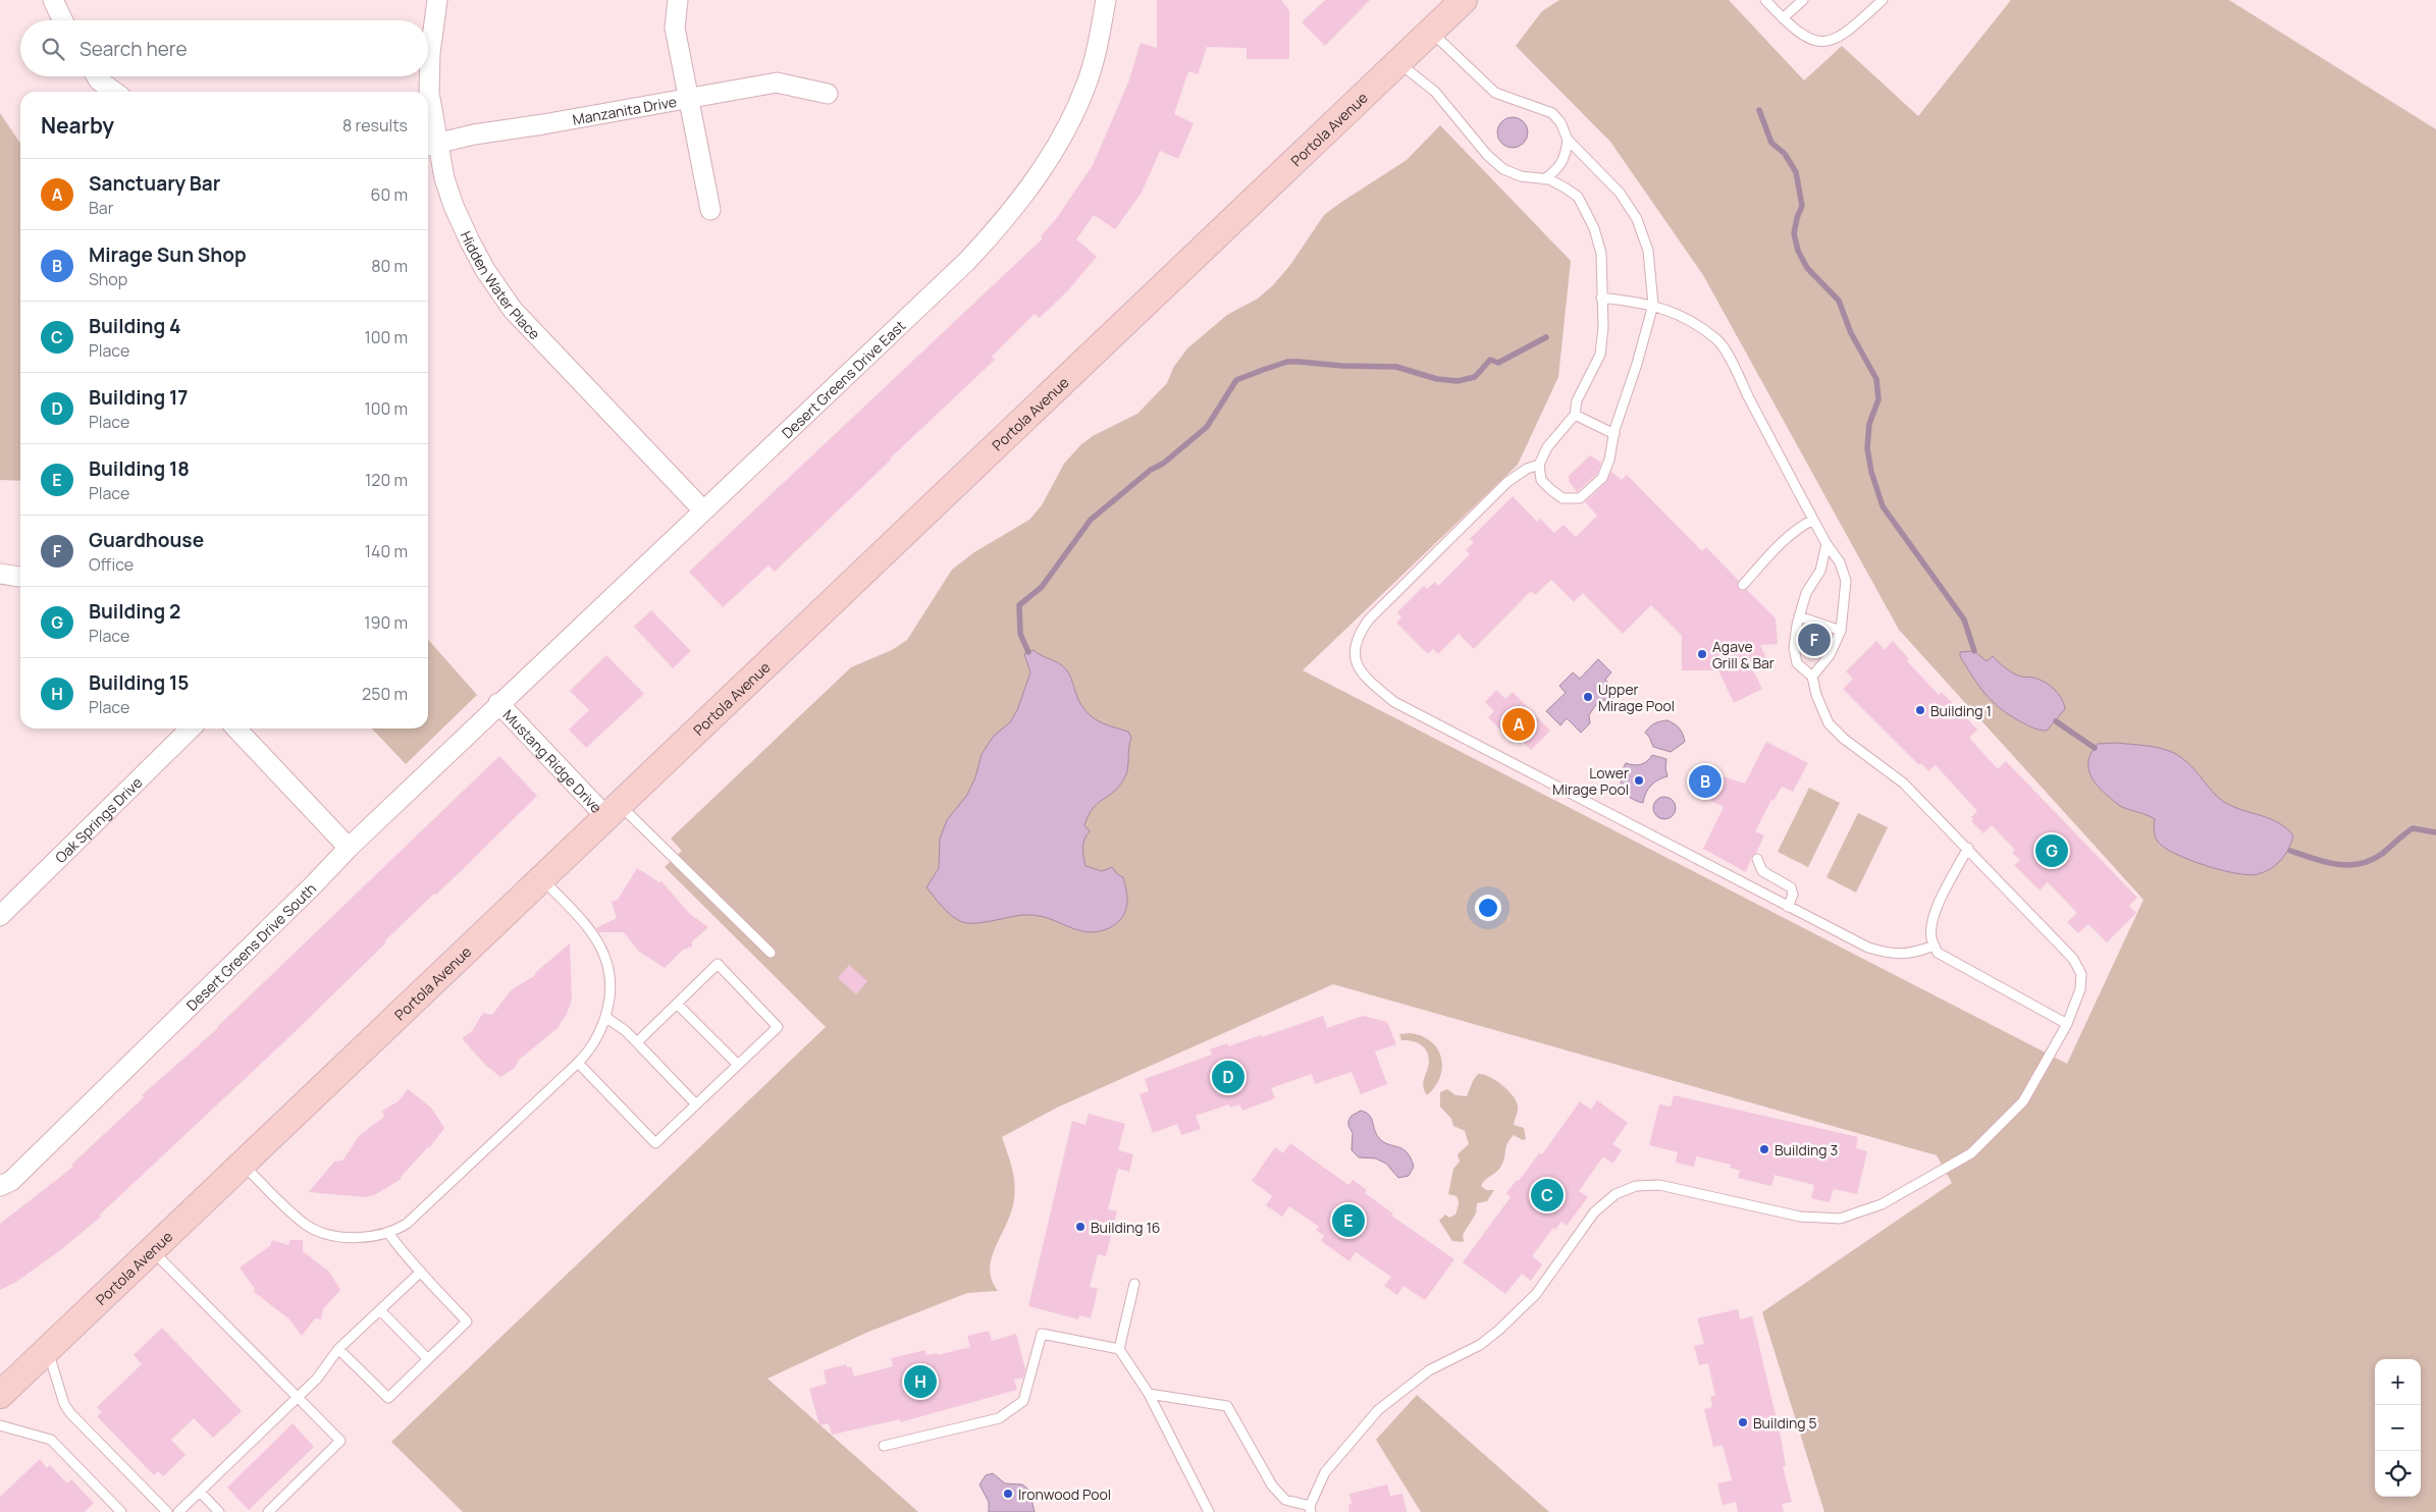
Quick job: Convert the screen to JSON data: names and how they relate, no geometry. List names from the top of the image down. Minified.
{"streets":{"main road":["Portola Avenue"],"street":["Manzanita Drive","Hidden Water Place","Desert Greens Drive East","Mustang Ridge Drive","Oak Springs Drive","Desert Greens Drive South"]},"crossings":[["Manzanita Drive","Hidden Water Place"],["Portola Avenue","Mustang Ridge Drive"],["Hidden Water Place","Desert Greens Drive East"],["Desert Greens Drive East","Mustang Ridge Drive"],["Desert Greens Drive East","Desert Greens Drive South"],["Mustang Ridge Drive","Desert Greens Drive South"]],"places":["Agave Grill & Bar","Upper Mirage Pool","Building 1","Lower Mirage Pool","Building 3","Building 16","Building 5","Ironwood Pool"],"page":{"search":"Search here","heading":["Nearby","8 results"],"list":[{"mark":"A","name":"Sanctuary Bar","note":"Bar","value":"60 m"},{"mark":"B","name":"Mirage Sun Shop","note":"Shop","value":"80 m"},{"mark":"C","name":"Building 4","note":"Place","value":"100 m"},{"mark":"D","name":"Building 17","note":"Place","value":"100 m"},{"mark":"E","name":"Building 18","note":"Place","value":"120 m"},{"mark":"F","name":"Guardhouse","note":"Office","value":"140 m"},{"mark":"G","name":"Building 2","note":"Place","value":"190 m"},{"mark":"H","name":"Building 15","note":"Place","value":"250 m"}],"pins":["F","A","B","G","D","C","E","H"],"map_buttons":["+","−"]}}
